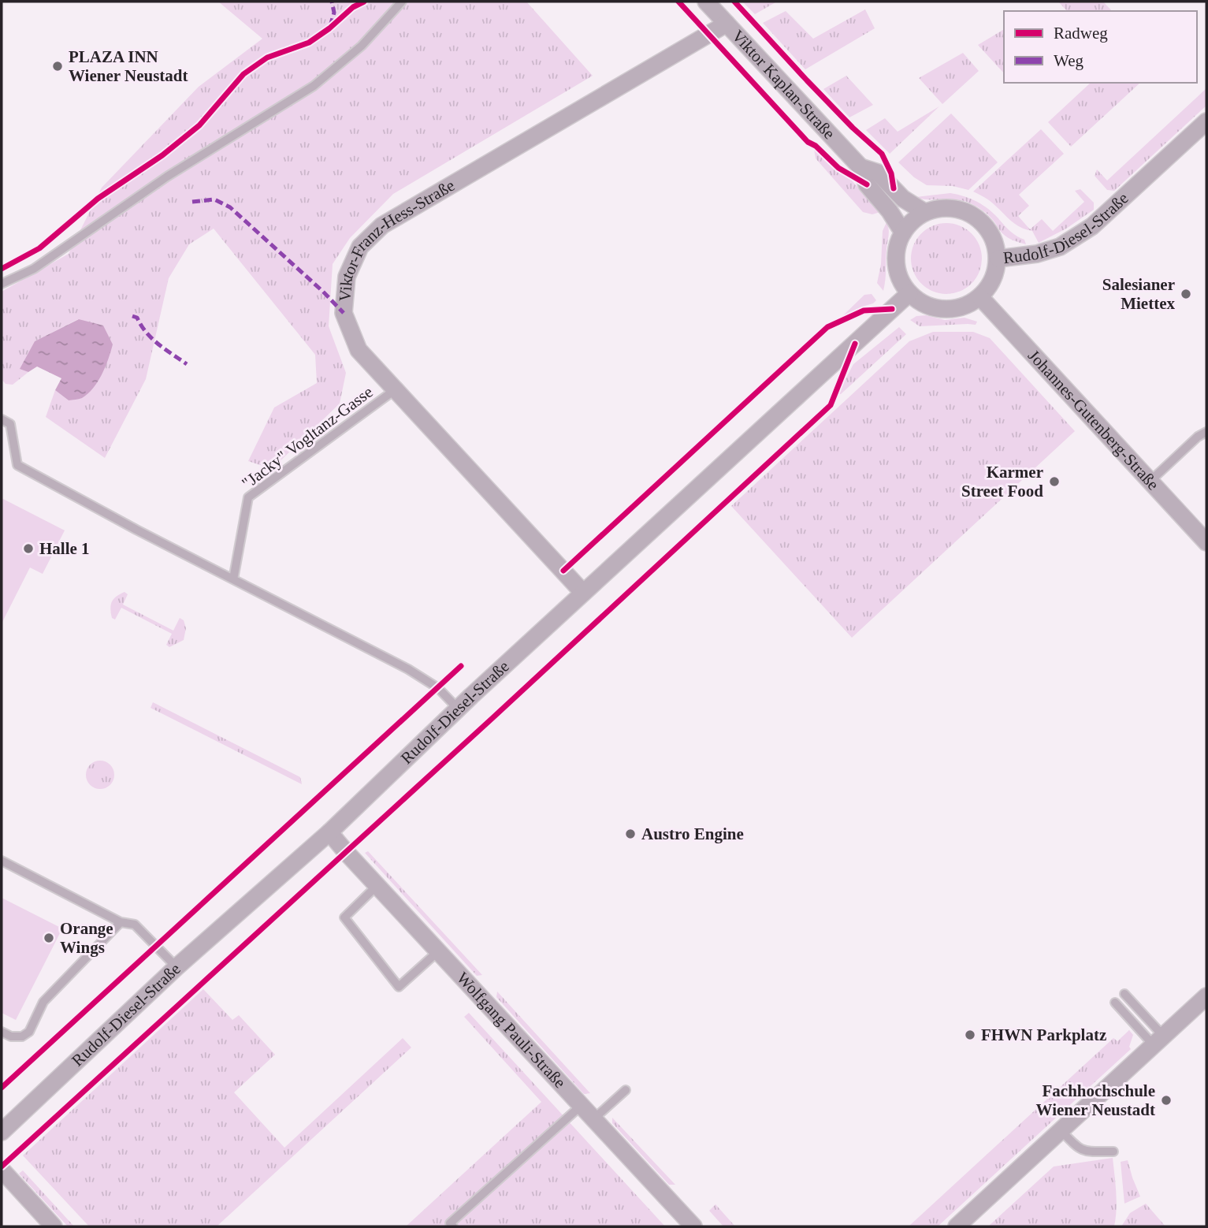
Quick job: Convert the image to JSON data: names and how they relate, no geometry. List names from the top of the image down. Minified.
{"streets":{"street":["Viktor Kaplan-Straße","Rudolf-Diesel-Straße","Viktor-Franz-Hess-Straße","Johannes-Gutenberg-Straße","Wolfgang Pauli-Straße"],"lane":["\"Jacky\" Vogltanz-Gasse"]},"crossings":[["Viktor Kaplan-Straße","Rudolf-Diesel-Straße"],["Viktor Kaplan-Straße","Viktor-Franz-Hess-Straße"],["Viktor Kaplan-Straße","Johannes-Gutenberg-Straße"],["Rudolf-Diesel-Straße","Viktor-Franz-Hess-Straße"],["Rudolf-Diesel-Straße","Johannes-Gutenberg-Straße"],["Rudolf-Diesel-Straße","Wolfgang Pauli-Straße"],["Viktor-Franz-Hess-Straße","\"Jacky\" Vogltanz-Gasse"]],"places":["PLAZA INN Wiener Neustadt","Salesianer Miettex","Karmer Street Food","Halle 1","Austro Engine","Orange Wings","FHWN Parkplatz","Fachhochschule Wiener Neustadt"],"legend":["Radweg","Weg"]}
